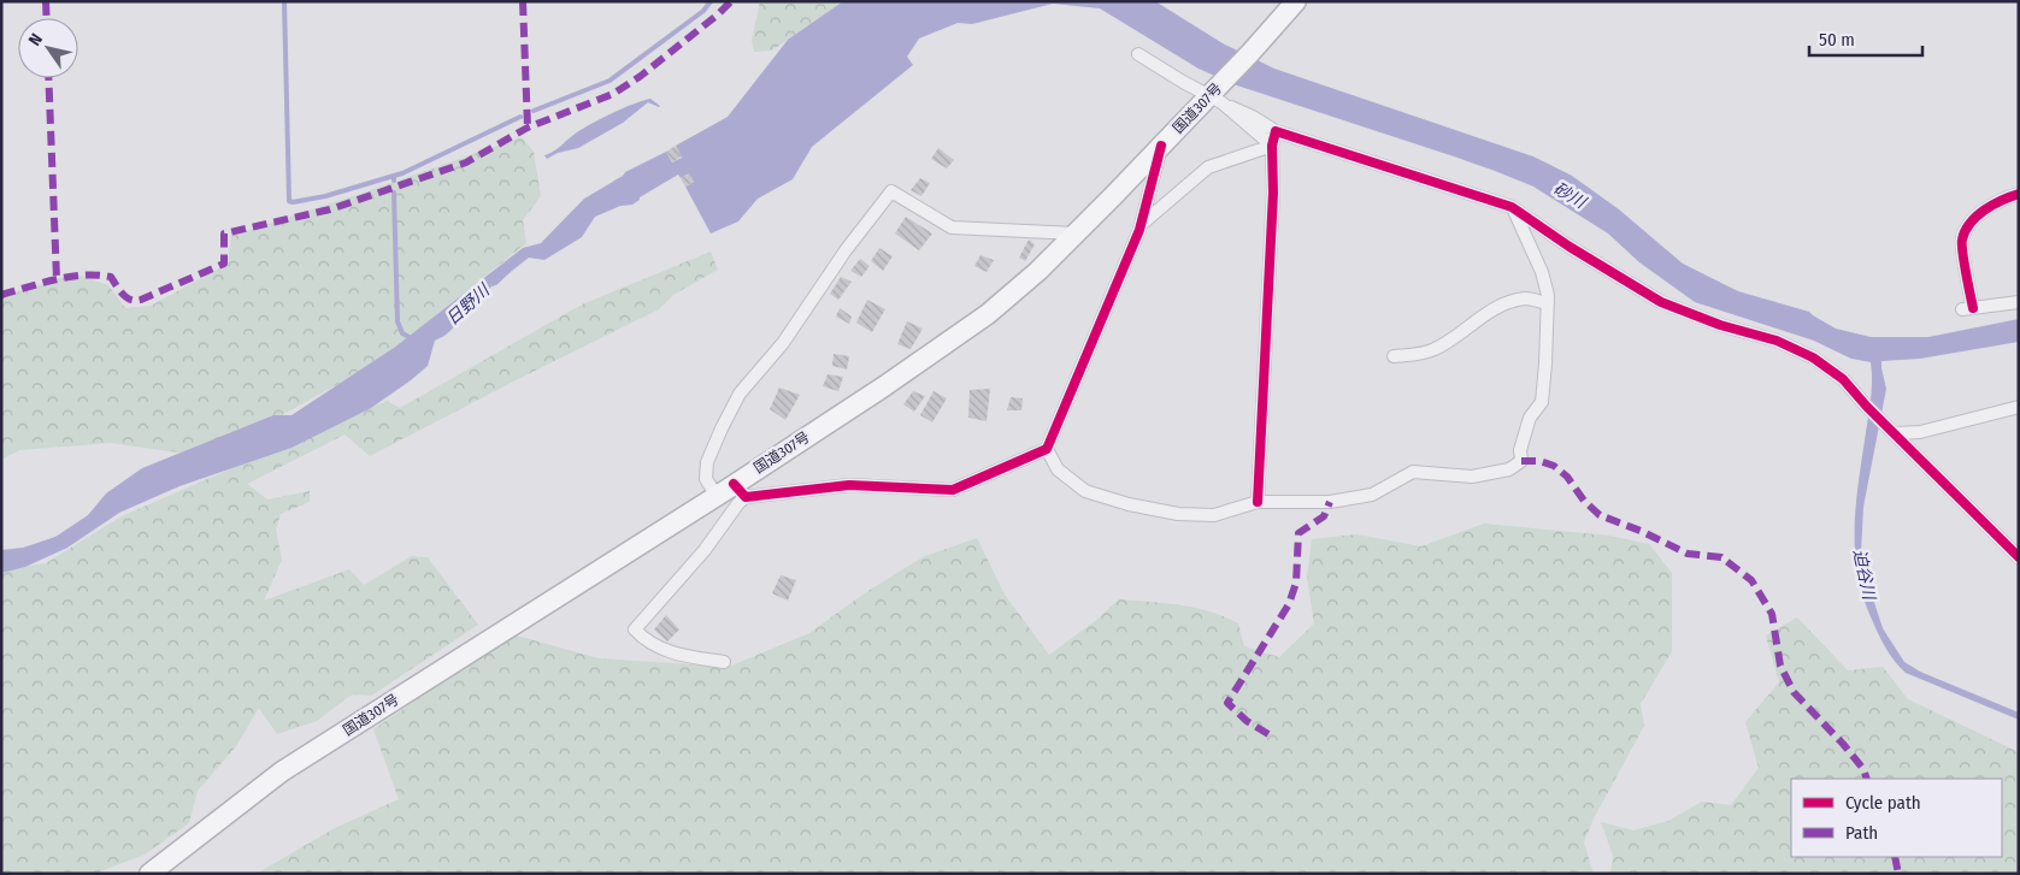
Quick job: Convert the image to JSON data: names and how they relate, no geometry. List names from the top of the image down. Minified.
{"streets":{"highway":["国道307号"]},"water":["砂川","日野川","迫谷川"],"legend":["Cycle path","Path"],"scale_bar":"50 m","north":"top left"}
